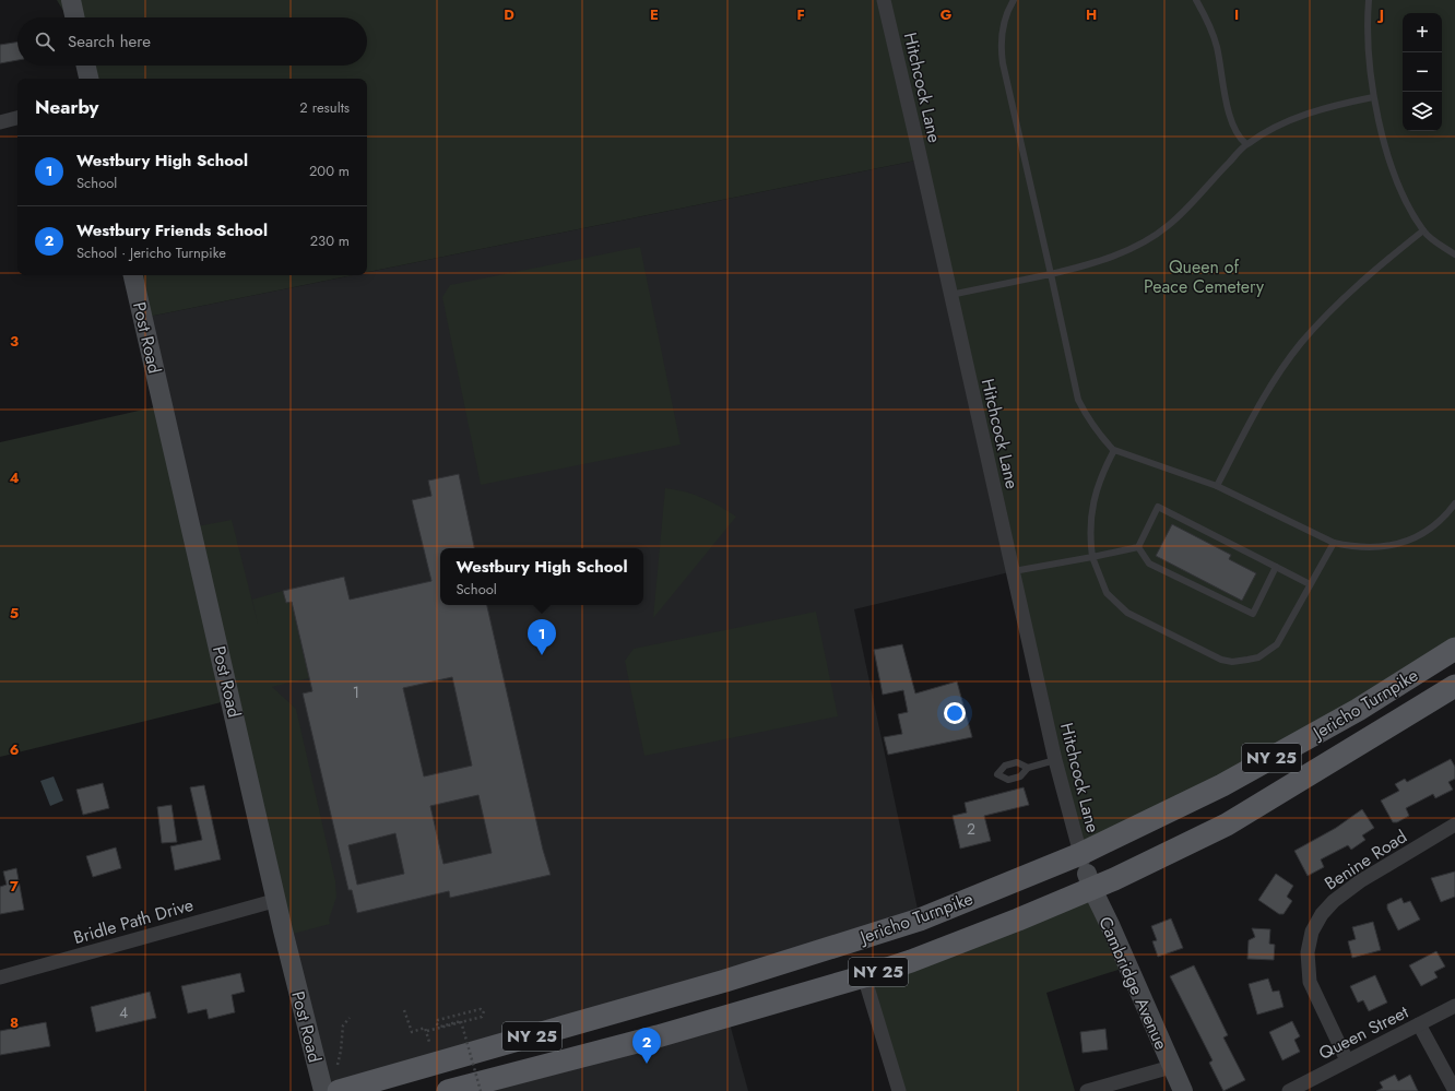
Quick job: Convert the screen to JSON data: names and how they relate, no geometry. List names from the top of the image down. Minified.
{"streets":{"main road":["Post Road","Jericho Turnpike","NY 25","Cambridge Avenue"],"street":["Hitchcock Lane","Benine Road","Bridle Path Drive","Queen Street"]},"crossings":[["Hitchcock Lane","Jericho Turnpike"],["Hitchcock Lane","Cambridge Avenue"],["Post Road","Bridle Path Drive"],["Jericho Turnpike","Cambridge Avenue"],["Benine Road","Queen Street"]],"parks":["Queen of Peace Cemetery"],"house_numbers":["1","2","4"],"page":{"map_buttons":["+","−"],"search":"Search here","heading":["Nearby","2 results"],"list":[{"mark":"1","name":"Westbury High School","note":"School","value":"200 m"},{"mark":"2","name":"Westbury Friends School","note":"School · Jericho Turnpike","value":"230 m"}],"popup":["Westbury High School","School"],"pins":["1","2"]},"grid":{"columns":["D","E","F","G","H","I","J"],"rows":["3","4","5","6","7","8"]}}
